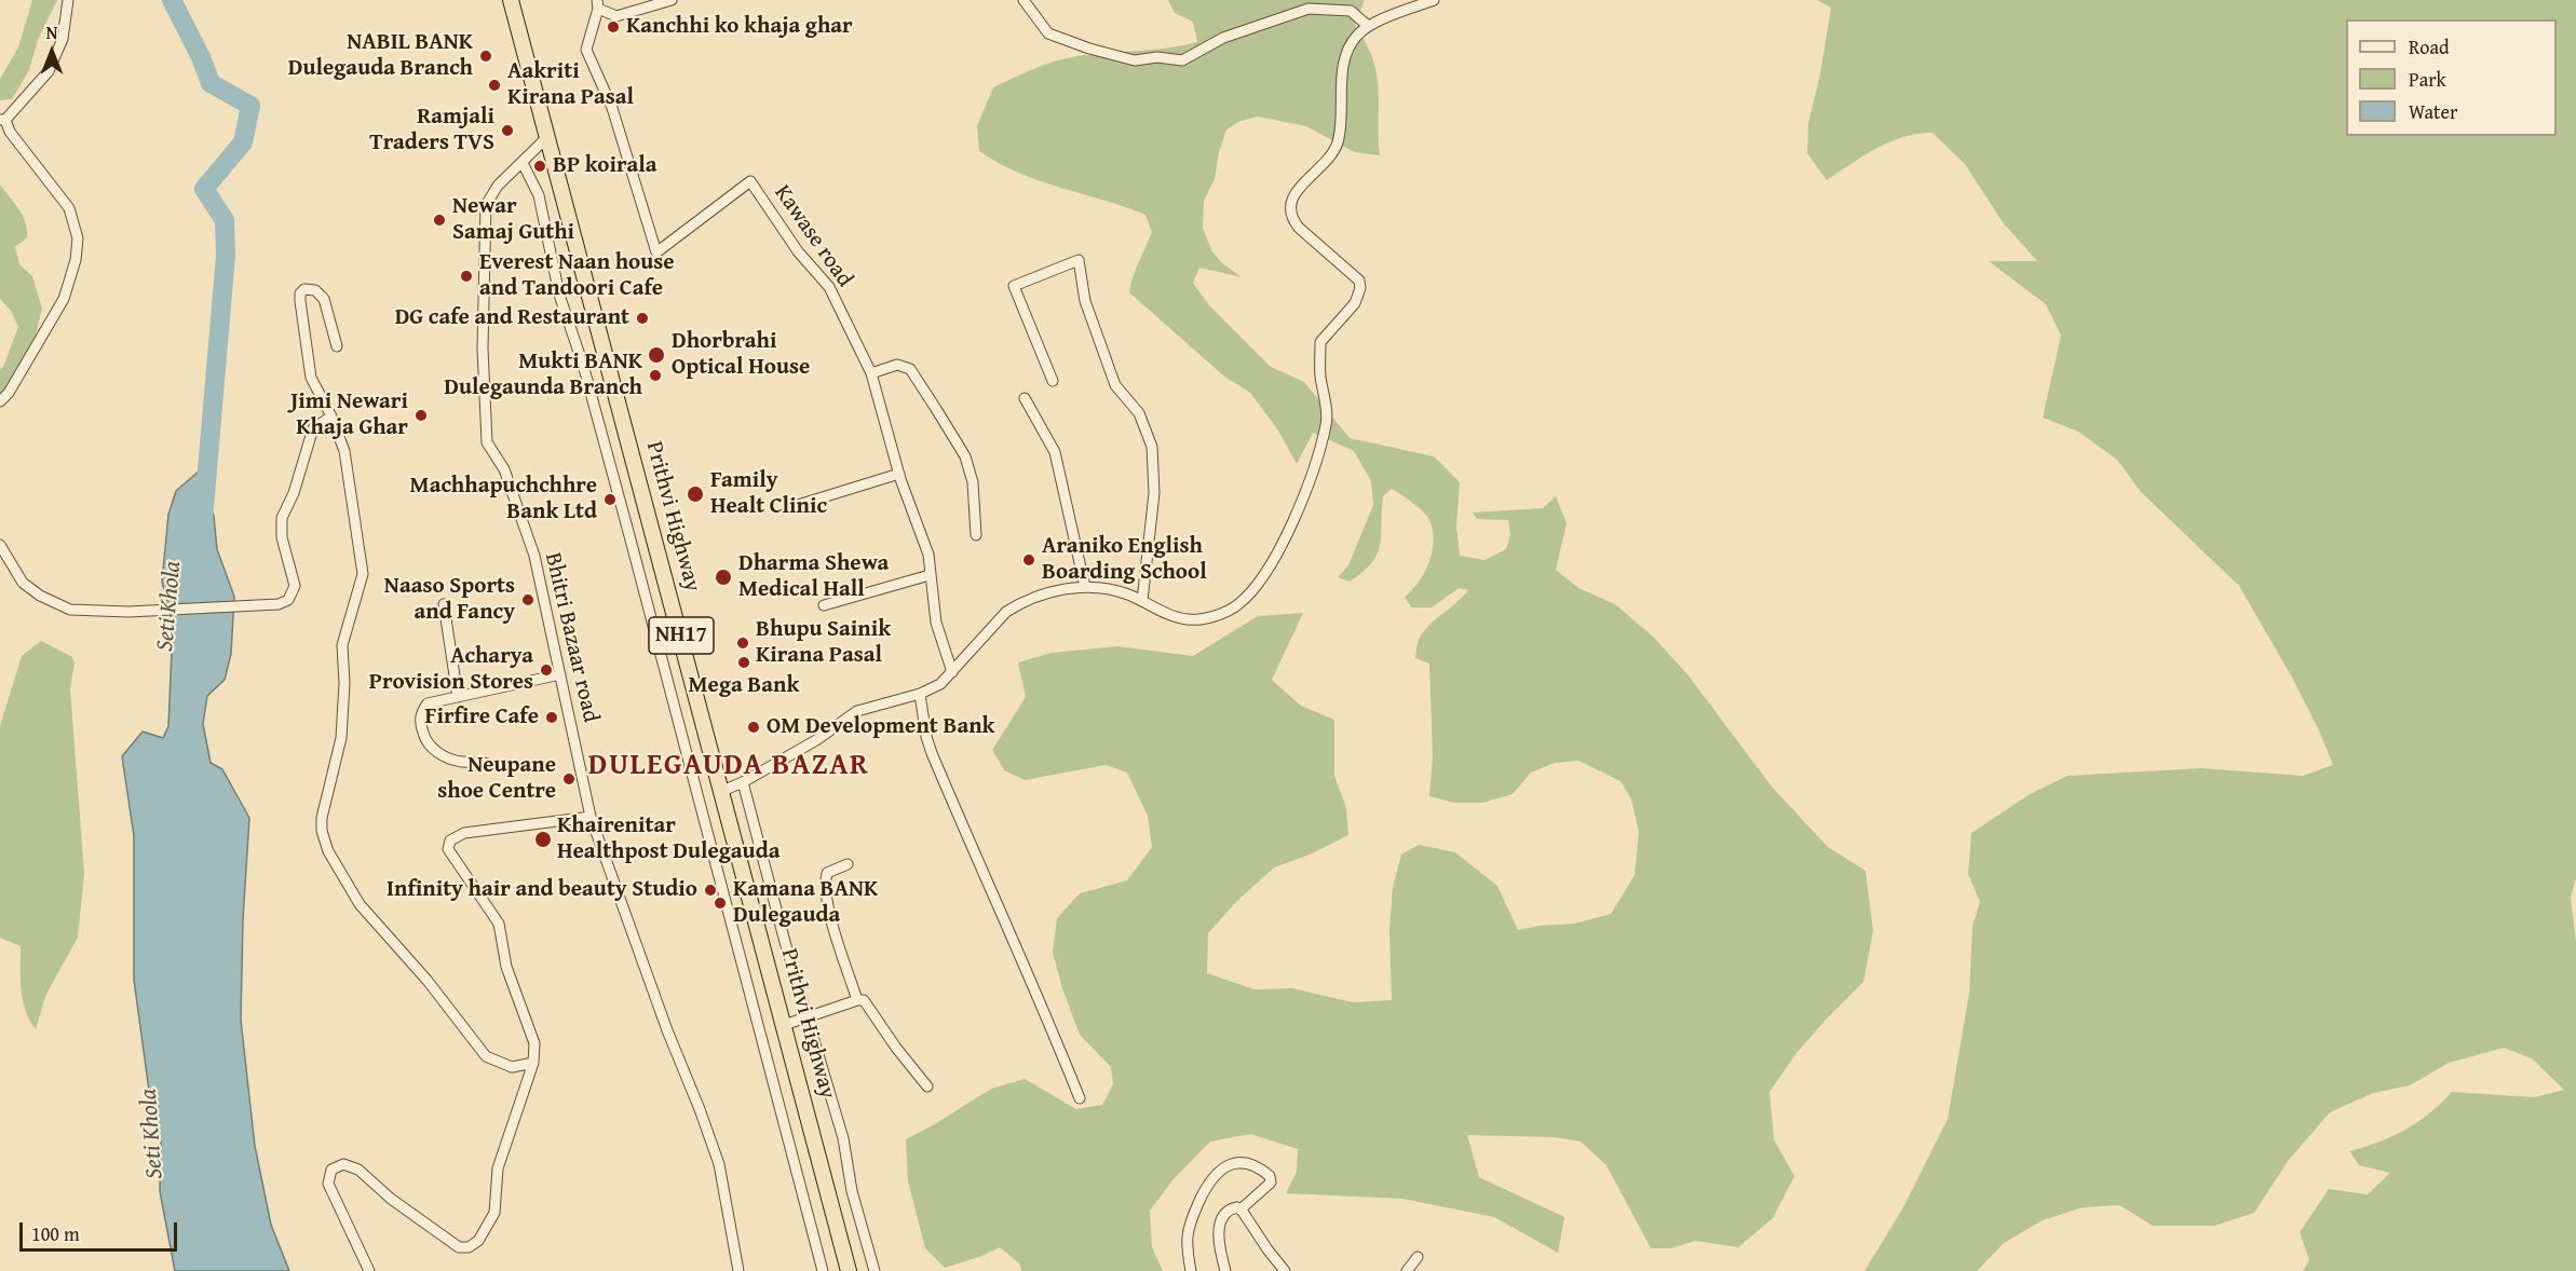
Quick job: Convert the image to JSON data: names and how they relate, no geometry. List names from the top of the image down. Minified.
{"streets":{"highway":["Prithvi Highway","NH17"],"street":["Kawase road","Bhitri Bazaar road"]},"crossings":[["Prithvi Highway","Bhitri Bazaar road"]],"districts":["DULEGAUDA BAZAR"],"water":["Seti Khola"],"places":["Kanchhi ko khaja ghar","NABIL BANK Dulegauda Branch","Aakriti Kirana Pasal","Ramjali Traders TVS","BP koirala","Newar Samaj Guthi","Everest Naan house and Tandoori Cafe","DG cafe and Restaurant","Dhorbrahi Optical House","Mukti BANK Dulegaunda Branch","Jimi Newari Khaja Ghar","Family Healt Clinic","Machhapuchchhre Bank Ltd","Araniko English Boarding School","Dharma Shewa Medical Hall","Naaso Sports and Fancy","Bhupu Sainik Kirana Pasal","Mega Bank","Acharya Provision Stores","Firfire Cafe","OM Development Bank","Neupane shoe Centre","Khairenitar Healthpost Dulegauda","Infinity hair and beauty Studio","Kamana BANK Dulegauda"],"legend":["Road","Park","Water"],"scale_bar":"100 m","north":"top"}
